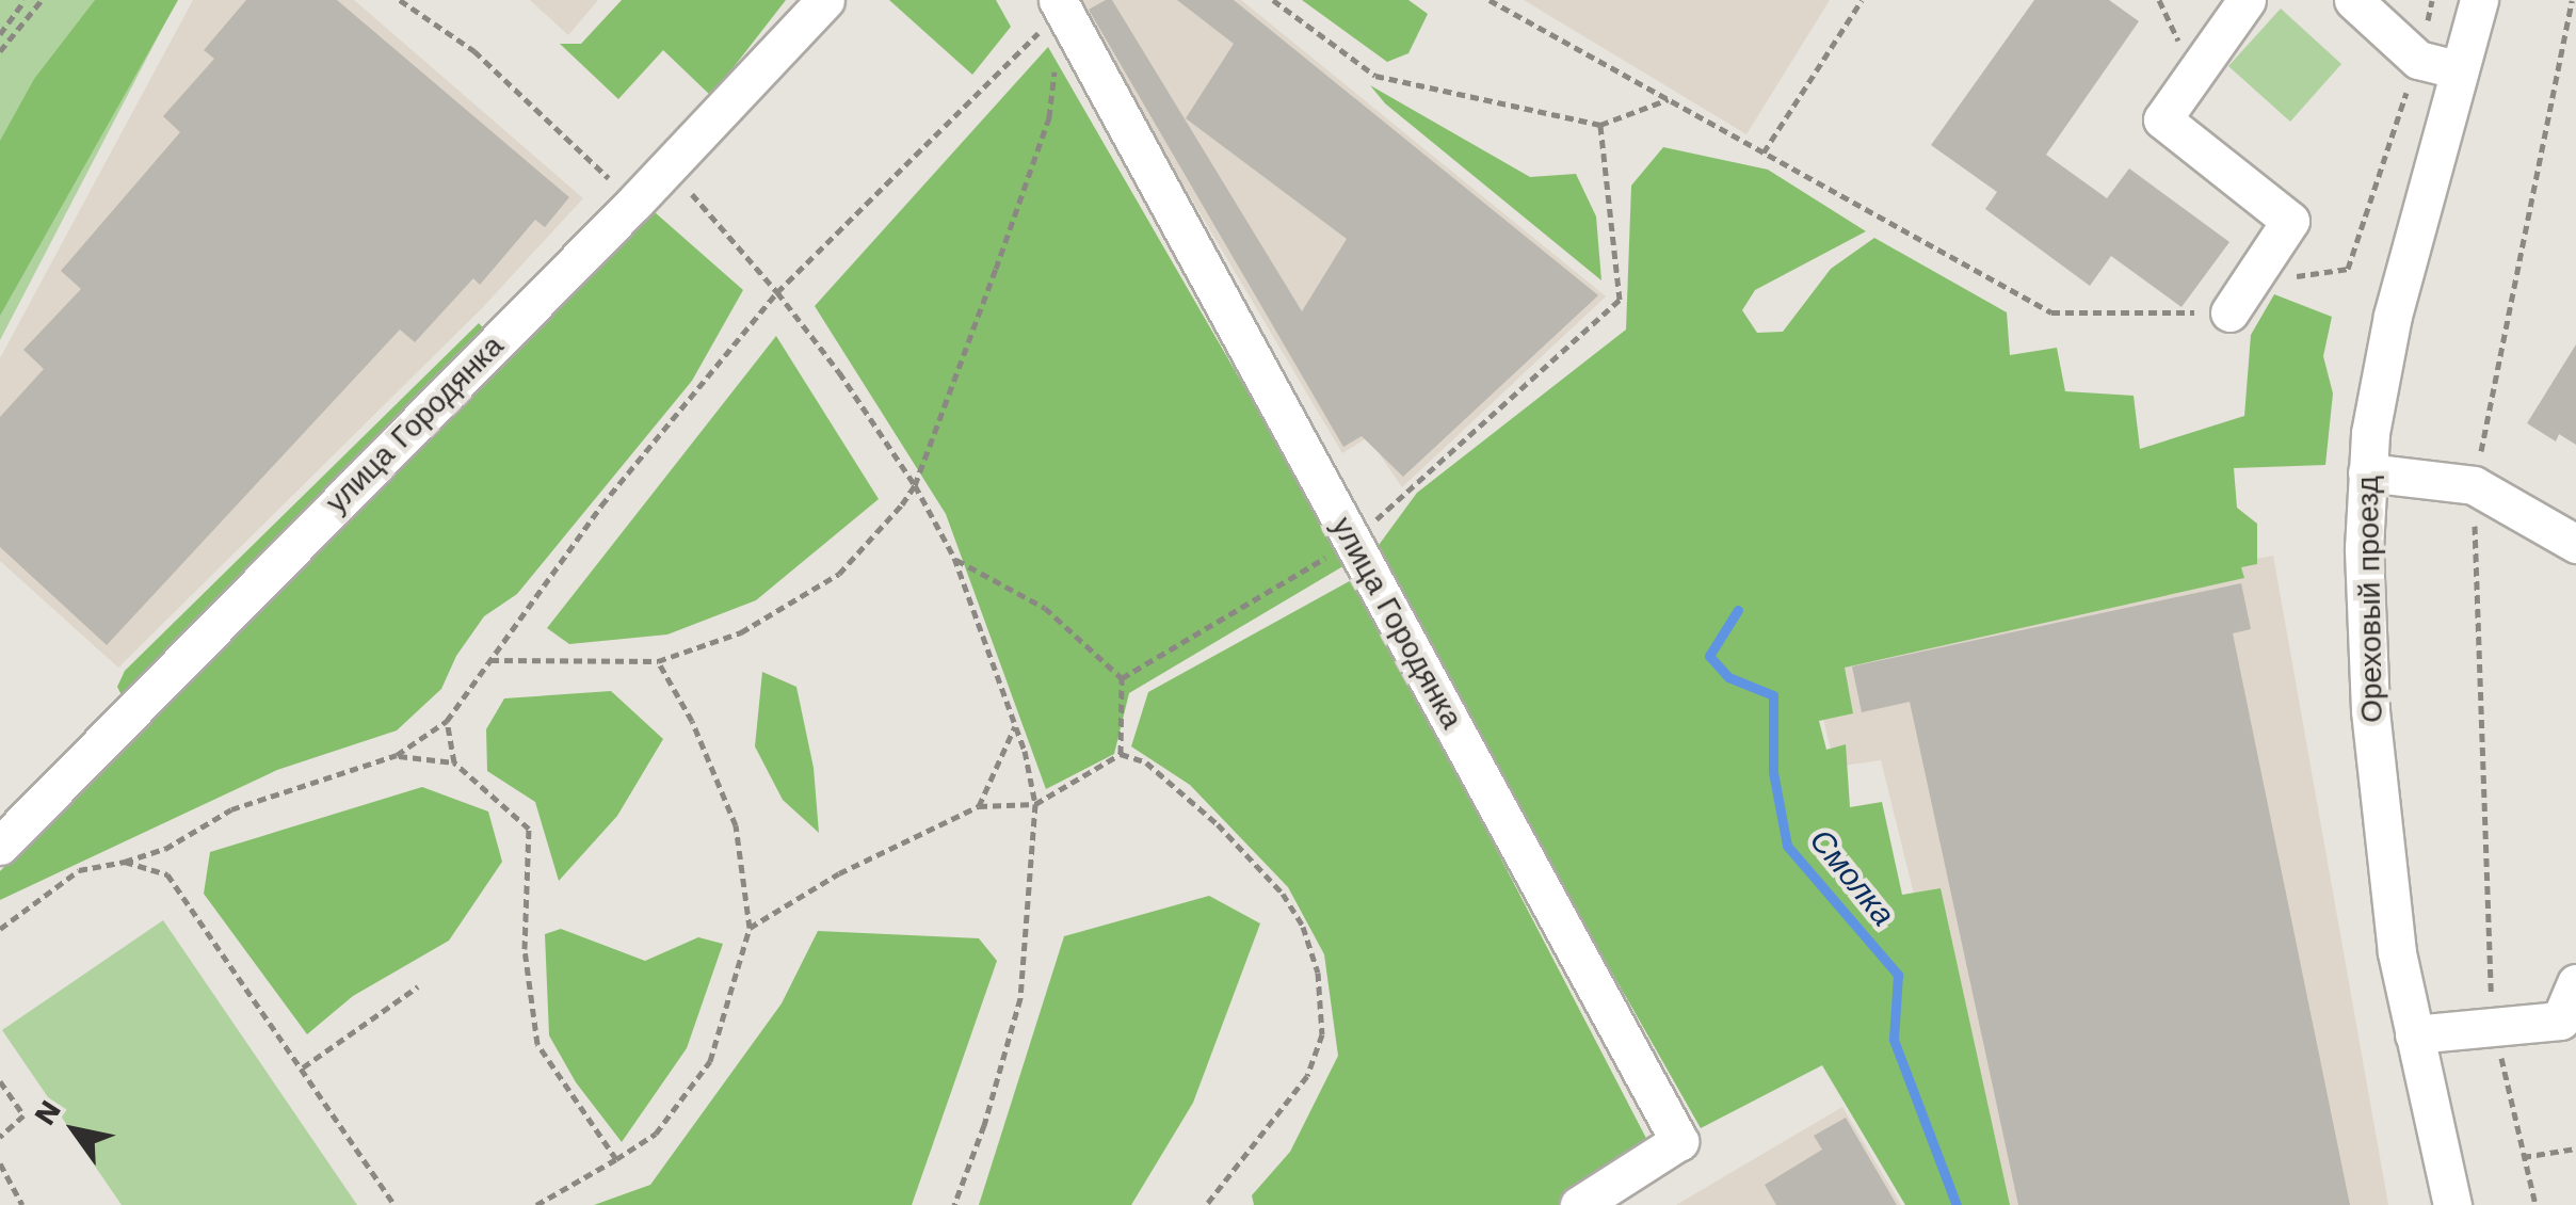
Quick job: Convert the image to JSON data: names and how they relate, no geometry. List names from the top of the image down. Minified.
{"streets":{"street":["улица Городянка","Ореховый проезд"]},"water":["Смолка"],"north":"top left"}
